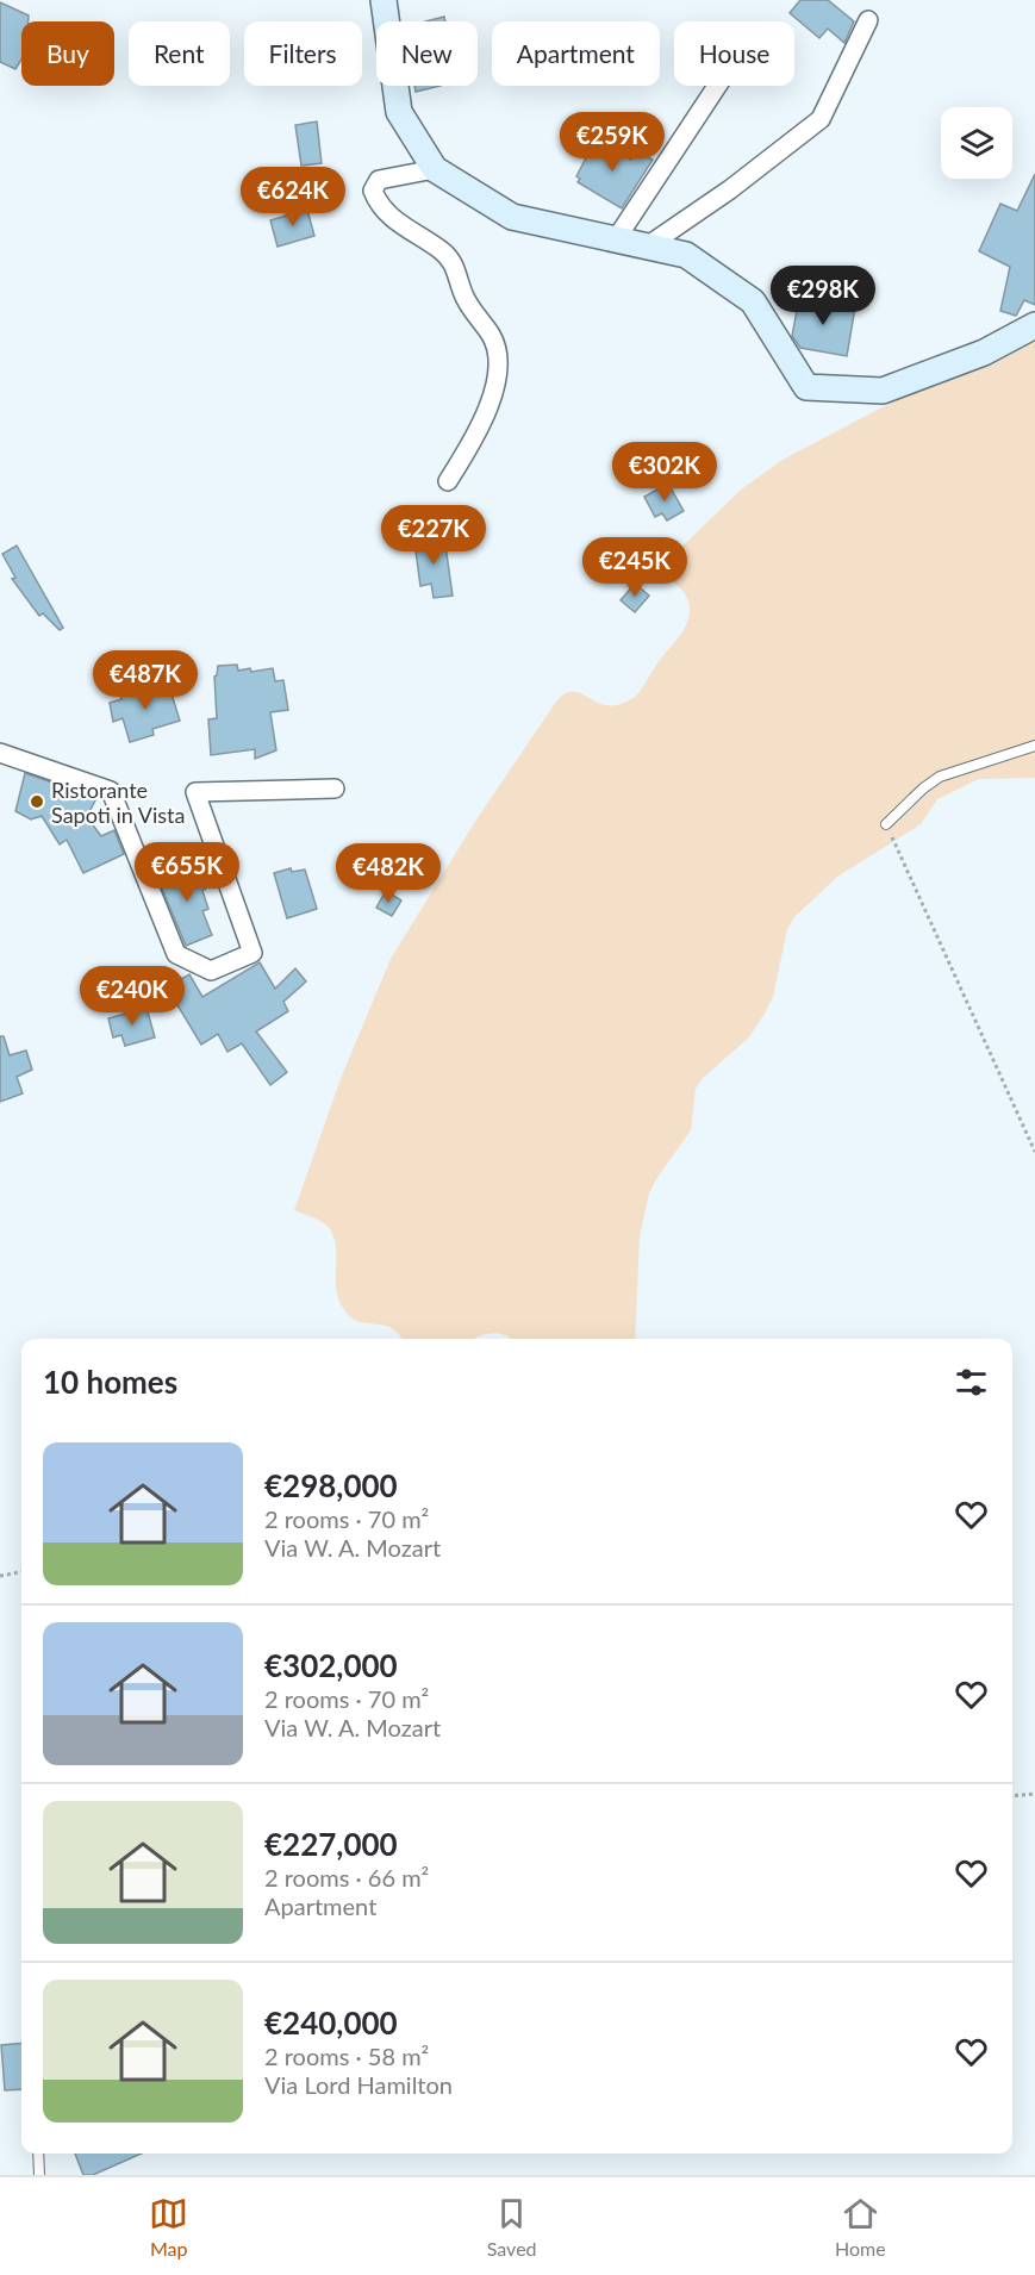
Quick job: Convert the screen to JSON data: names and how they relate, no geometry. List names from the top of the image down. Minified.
{"places":["Ristorante Sapoti in Vista"],"page":{"chip":["Buy","Rent","Filters","New","Apartment","House"],"price":["€259K","€624K","€298K","€302K","€227K","€245K","€487K","€655K","€482K","€240K"],"heading":"10 homes","list":[{"name":"€298,000","note":"2 rooms · 70 m² · Via W. A. Mozart"},{"name":"€302,000","note":"2 rooms · 70 m² · Via W. A. Mozart"},{"name":"€227,000","note":"2 rooms · 66 m² · Apartment"},{"name":"€240,000","note":"2 rooms · 58 m² · Via Lord Hamilton"}],"tabs":["Map","Saved","Home"]}}
